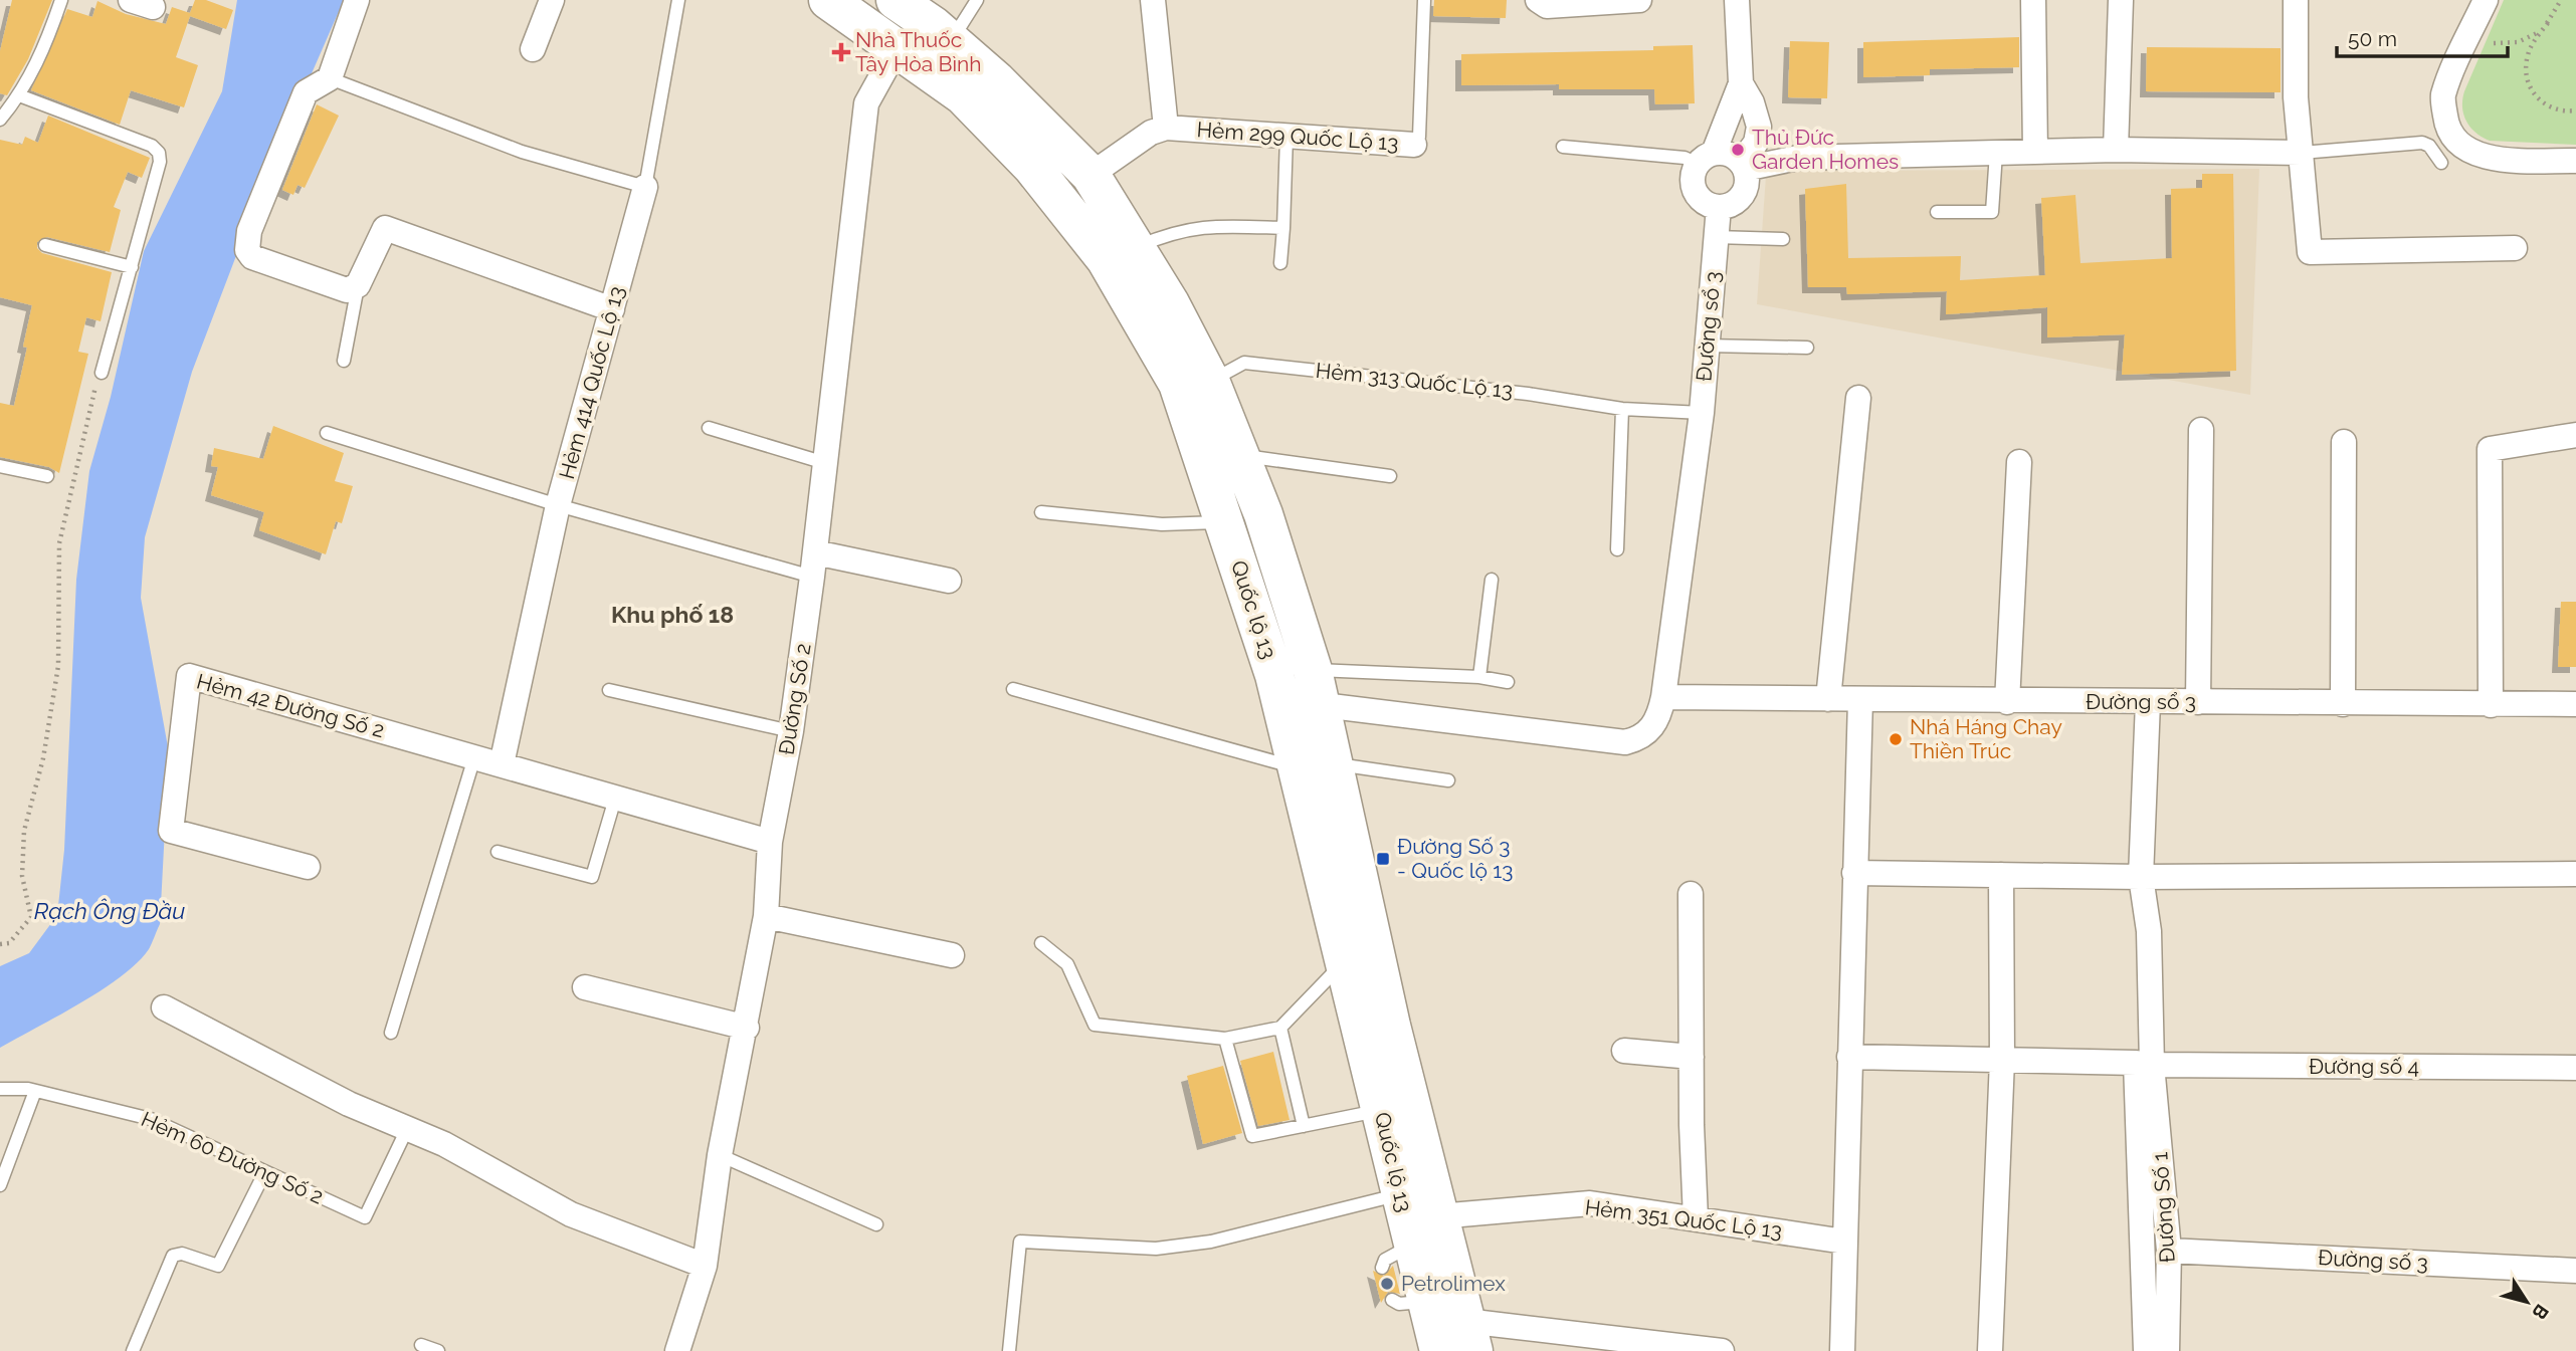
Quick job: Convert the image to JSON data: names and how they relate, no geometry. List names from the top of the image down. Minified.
{"streets":{"highway":["Quốc lộ 13"],"street":["Hẻm 299 Quốc Lộ 13","Đường sổ 3","Hẻm 414 Quốc Lộ 13","Đường Số 2","Hẻm 42 Đường Số 2","Đường số 4","Đường Số 1","Hẻm 351 Quốc Lộ 13","Đường số 3"],"lane":["Hẻm 313 Quốc Lộ 13","Hẻm 60 Đường Số 2"]},"crossings":[["Hẻm 299 Quốc Lộ 13","Quốc lộ 13"],["Đường sổ 3","Hẻm 313 Quốc Lộ 13"],["Đường sổ 3","Quốc lộ 13"],["Hẻm 313 Quốc Lộ 13","Quốc lộ 13"],["Hẻm 414 Quốc Lộ 13","Hẻm 42 Đường Số 2"],["Quốc lộ 13","Đường Số 2"],["Quốc lộ 13","Hẻm 351 Quốc Lộ 13"],["Đường Số 2","Hẻm 42 Đường Số 2"],["Đường số 4","Đường Số 1"],["Đường Số 1","Đường số 3"]],"districts":["Khu phố 18"],"water":["Rạch Ông Đầu"],"places":{"health":["Nhà Thuốc Tây Hòa Bình"],"other":["Thủ Đức Garden Homes","Nhá Háng Chay Thiền Trúc","Petrolimex"],"transit":["Đường Số 3 - Quốc lộ 13"]},"scale_bar":"50 m","north":"bottom right"}
